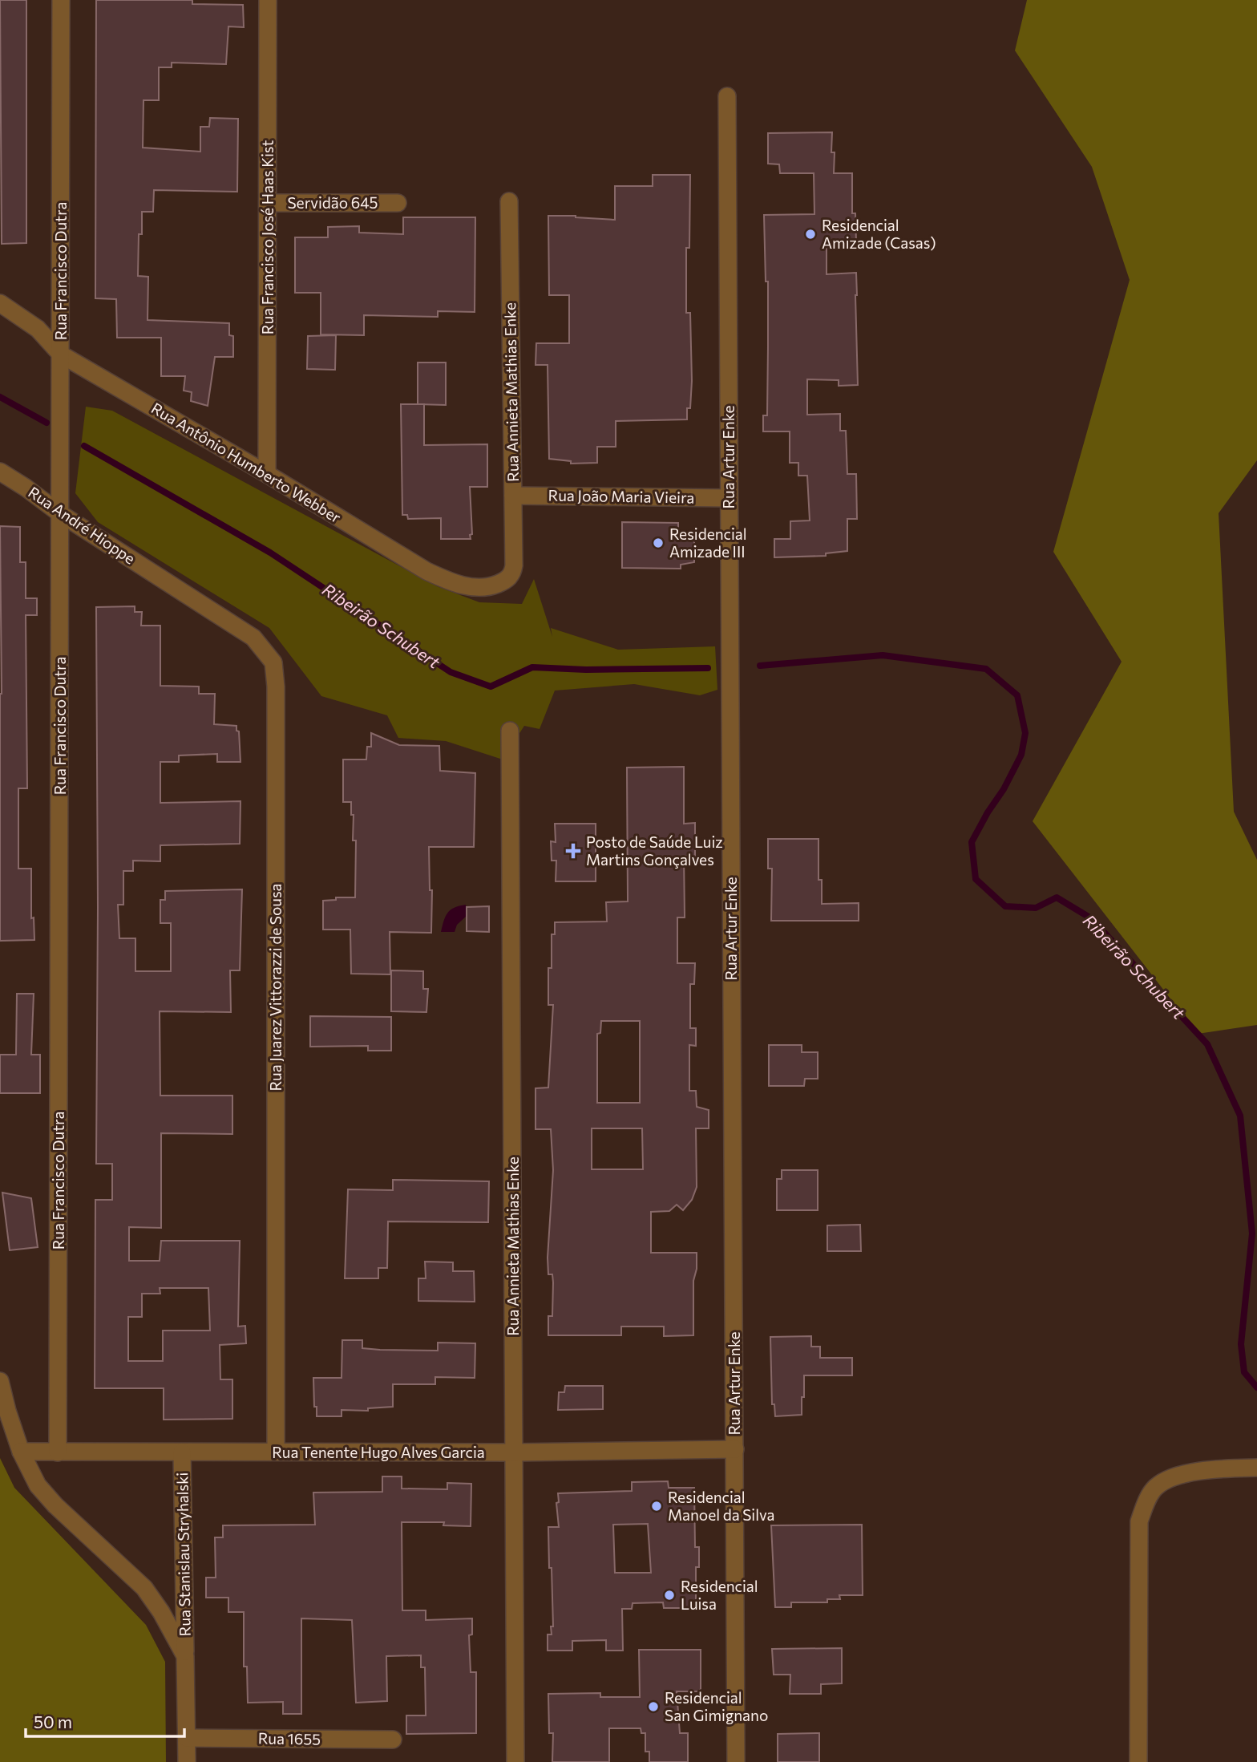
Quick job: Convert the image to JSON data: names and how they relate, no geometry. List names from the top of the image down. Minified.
{"streets":{"street":["Servidão 645","Rua Francisco José Haas Kist","Rua Francisco Dutra","Rua Annieta Mathias Enke","Rua Artur Enke","Rua Antônio Humberto Webber","Rua João Maria Vieira","Rua André Hioppe","Rua Juarez Vittorazzi de Sousa","Rua Tenente Hugo Alves Garcia","Rua Stanislau Stryhalski","Rua 1655"]},"crossings":[["Servidão 645","Rua Francisco José Haas Kist"],["Rua Francisco José Haas Kist","Rua Antônio Humberto Webber"],["Rua Francisco Dutra","Rua Antônio Humberto Webber"],["Rua Francisco Dutra","Rua André Hioppe"],["Rua Francisco Dutra","Rua Tenente Hugo Alves Garcia"],["Rua Annieta Mathias Enke","Rua Antônio Humberto Webber"],["Rua Annieta Mathias Enke","Rua João Maria Vieira"],["Rua Annieta Mathias Enke","Rua Tenente Hugo Alves Garcia"],["Rua Artur Enke","Rua João Maria Vieira"],["Rua Artur Enke","Rua Tenente Hugo Alves Garcia"],["Rua André Hioppe","Rua Juarez Vittorazzi de Sousa"],["Rua Juarez Vittorazzi de Sousa","Rua Tenente Hugo Alves Garcia"],["Rua Tenente Hugo Alves Garcia","Rua Stanislau Stryhalski"],["Rua Stanislau Stryhalski","Rua 1655"]],"water":["Ribeirão Schubert"],"places":{"other":["Residencial Amizade (Casas)","Residencial Amizade III","Residencial Manoel da Silva","Residencial Luisa","Residencial San Gimignano"],"health":["Posto de Saúde Luiz Martins Gonçalves"]},"scale_bar":"50 m"}
